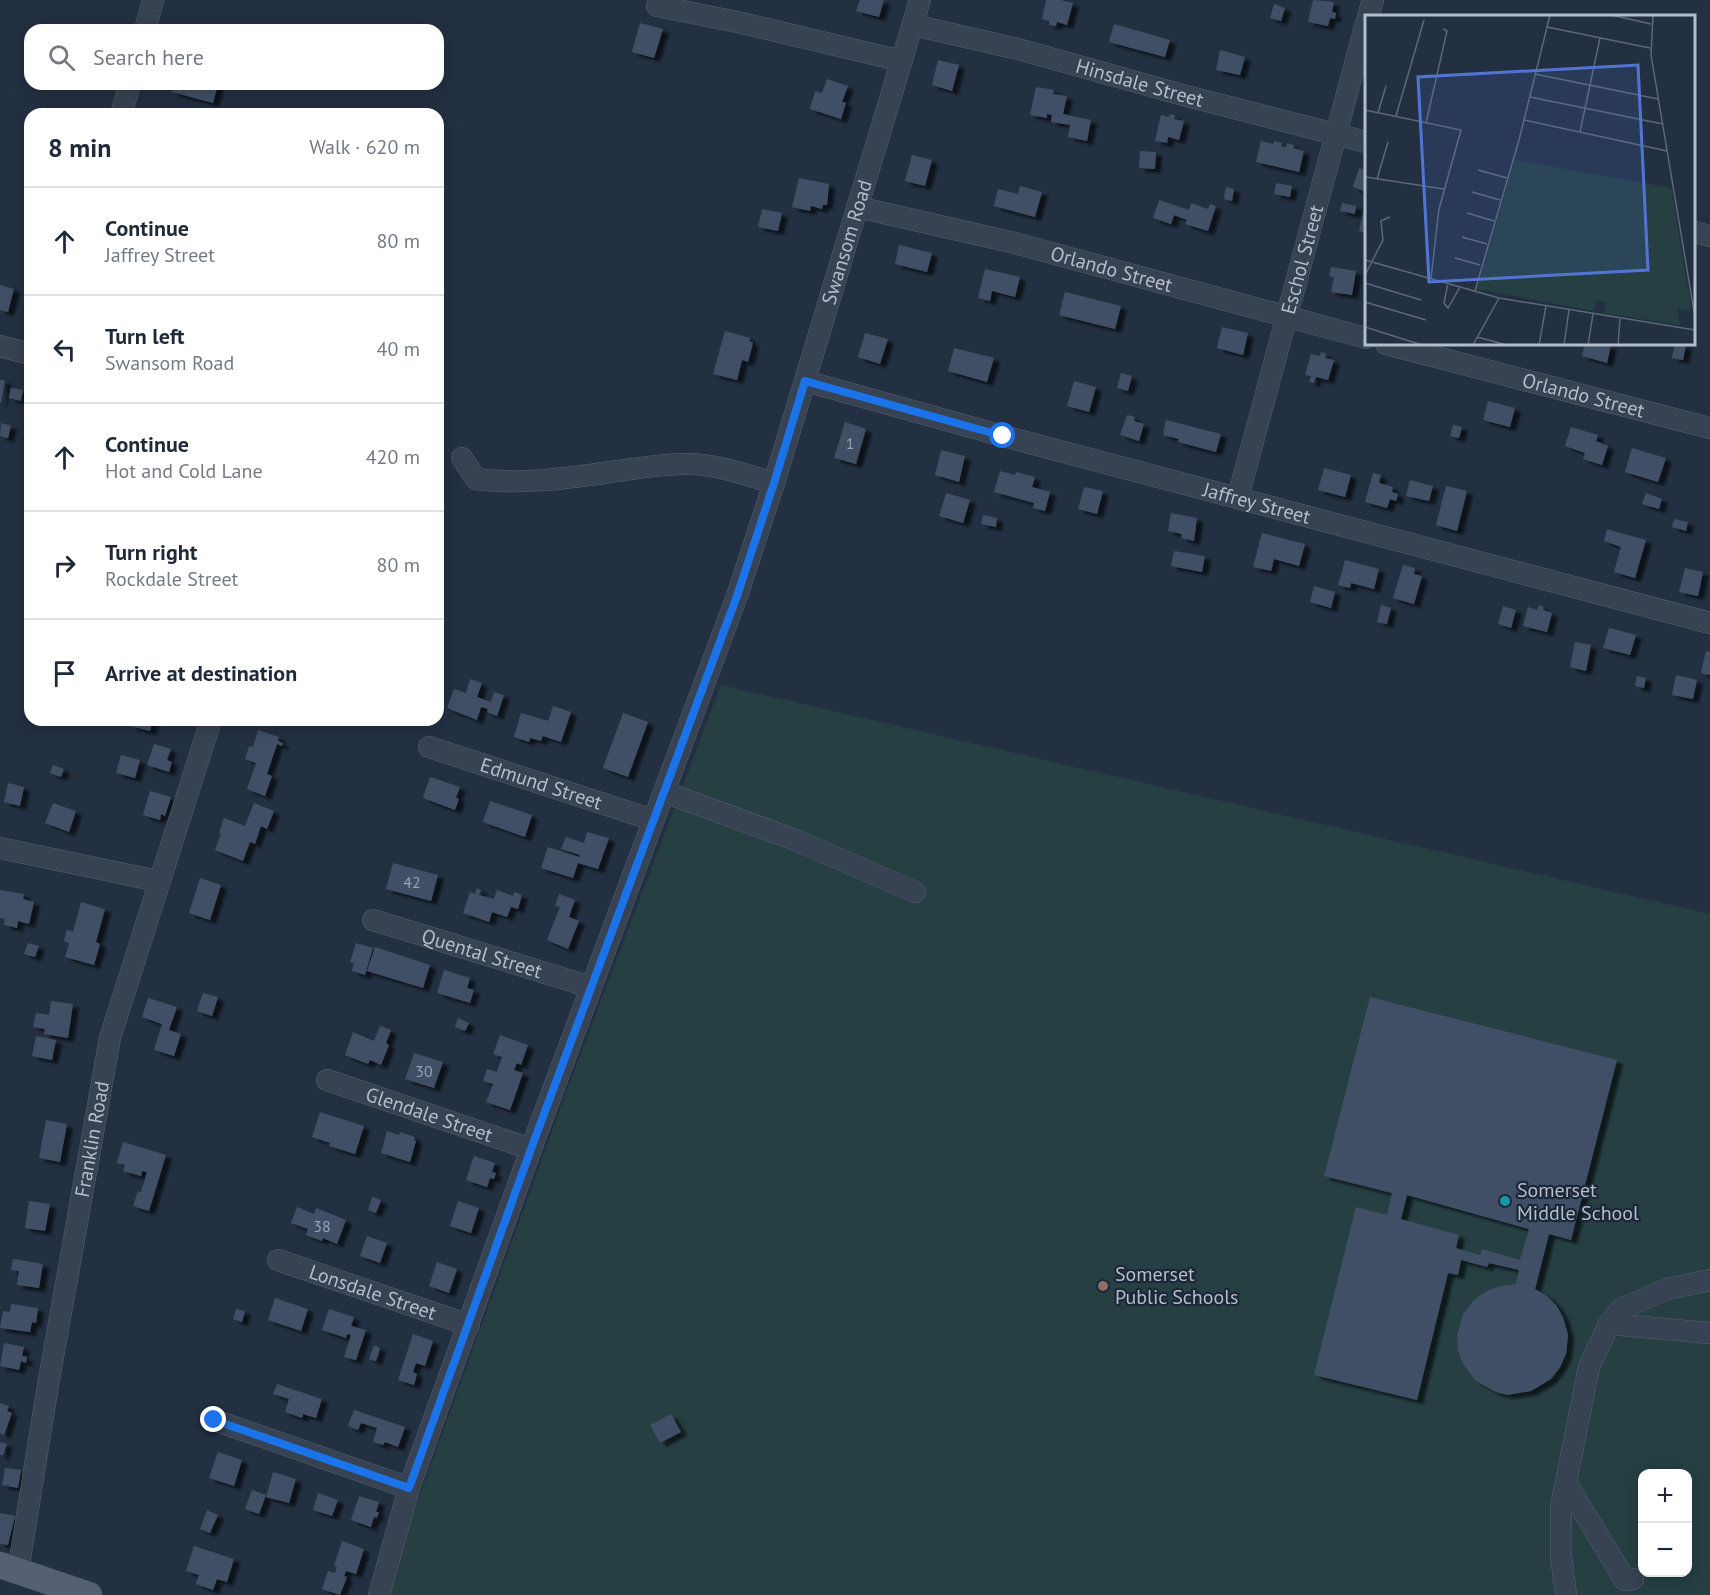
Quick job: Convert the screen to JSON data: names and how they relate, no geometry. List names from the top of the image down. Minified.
{"streets":{"street":["Hinsdale Street","Swansom Road","Eschol Street","Orlando Street","Jaffrey Street","Edmund Street","Quental Street","Glendale Street","Franklin Road","Lonsdale Street"]},"crossings":[["Hinsdale Street","Swansom Road"],["Hinsdale Street","Eschol Street"],["Swansom Road","Orlando Street"],["Swansom Road","Jaffrey Street"],["Swansom Road","Edmund Street"],["Swansom Road","Quental Street"],["Swansom Road","Glendale Street"],["Swansom Road","Lonsdale Street"],["Eschol Street","Orlando Street"],["Eschol Street","Jaffrey Street"]],"places":["Somerset Middle School","Somerset Public Schools"],"house_numbers":["1","42","30","38"],"page":{"search":"Search here","heading":["8 min","Walk · 620 m"],"list":[["Continue","Jaffrey Street","80 m"],["Turn left","Swansom Road","40 m"],["Continue","Hot and Cold Lane","420 m"],["Turn right","Rockdale Street","80 m"],"Arrive at destination"],"map_buttons":["+","−"]}}
